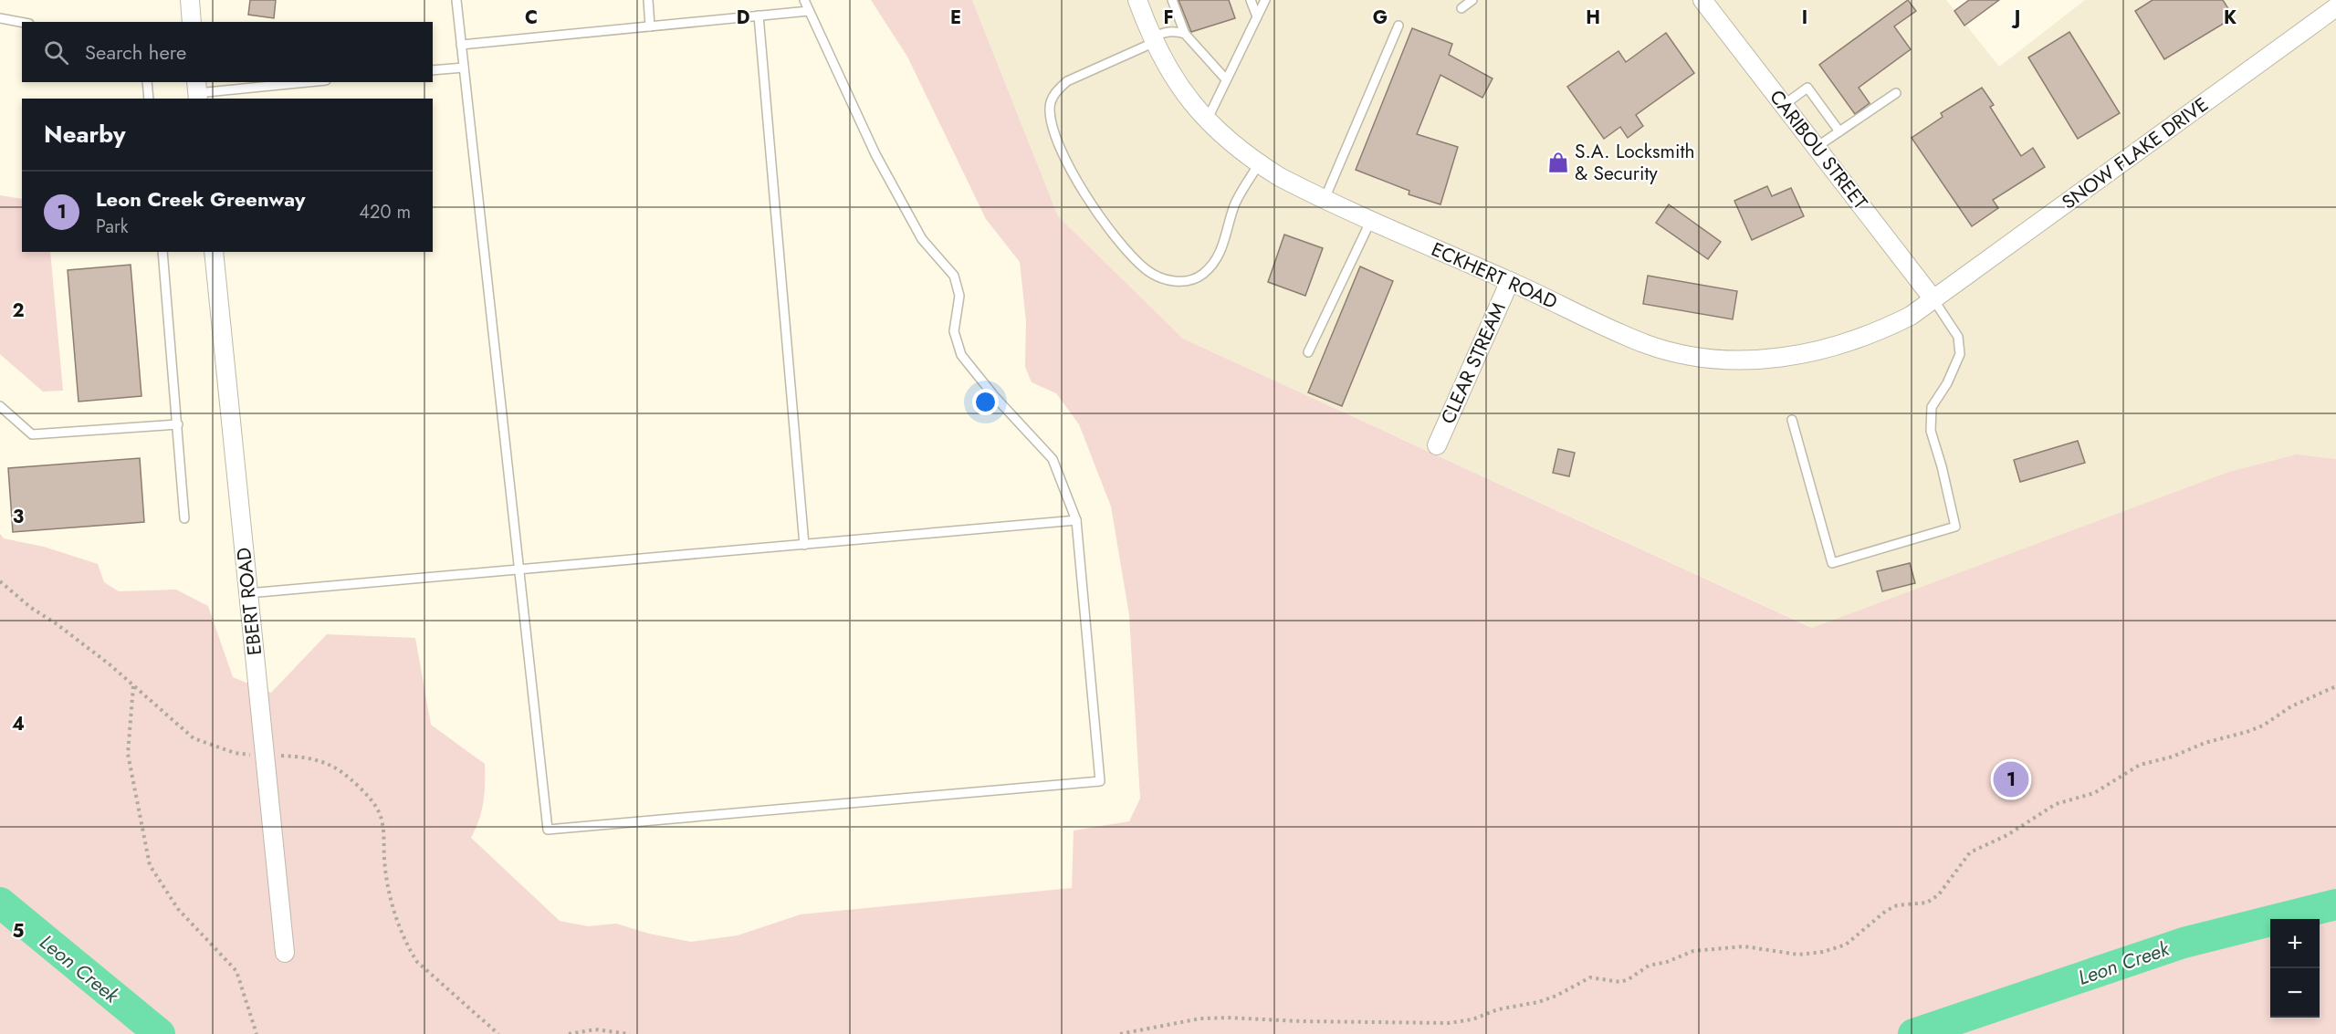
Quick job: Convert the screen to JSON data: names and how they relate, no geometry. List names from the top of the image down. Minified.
{"streets":{"street":["CARIBOU STREET","SNOW FLAKE DRIVE","ECKHERT ROAD","CLEAR STREAM","EBERT ROAD"]},"crossings":[["CARIBOU STREET","SNOW FLAKE DRIVE"],["CARIBOU STREET","ECKHERT ROAD"],["SNOW FLAKE DRIVE","ECKHERT ROAD"],["ECKHERT ROAD","CLEAR STREAM"]],"water":["Leon Creek"],"places":{"shop":["S.A. Locksmith & Security"]},"page":{"search":"Search here","heading":"Nearby","list":[{"mark":"1","name":"Leon Creek Greenway","note":"Park","value":"420 m"}],"pins":"1","map_buttons":["+","−"]},"grid":{"columns":["C","D","E","F","G","H","I","J","K"],"rows":["2","3","4","5"]}}
